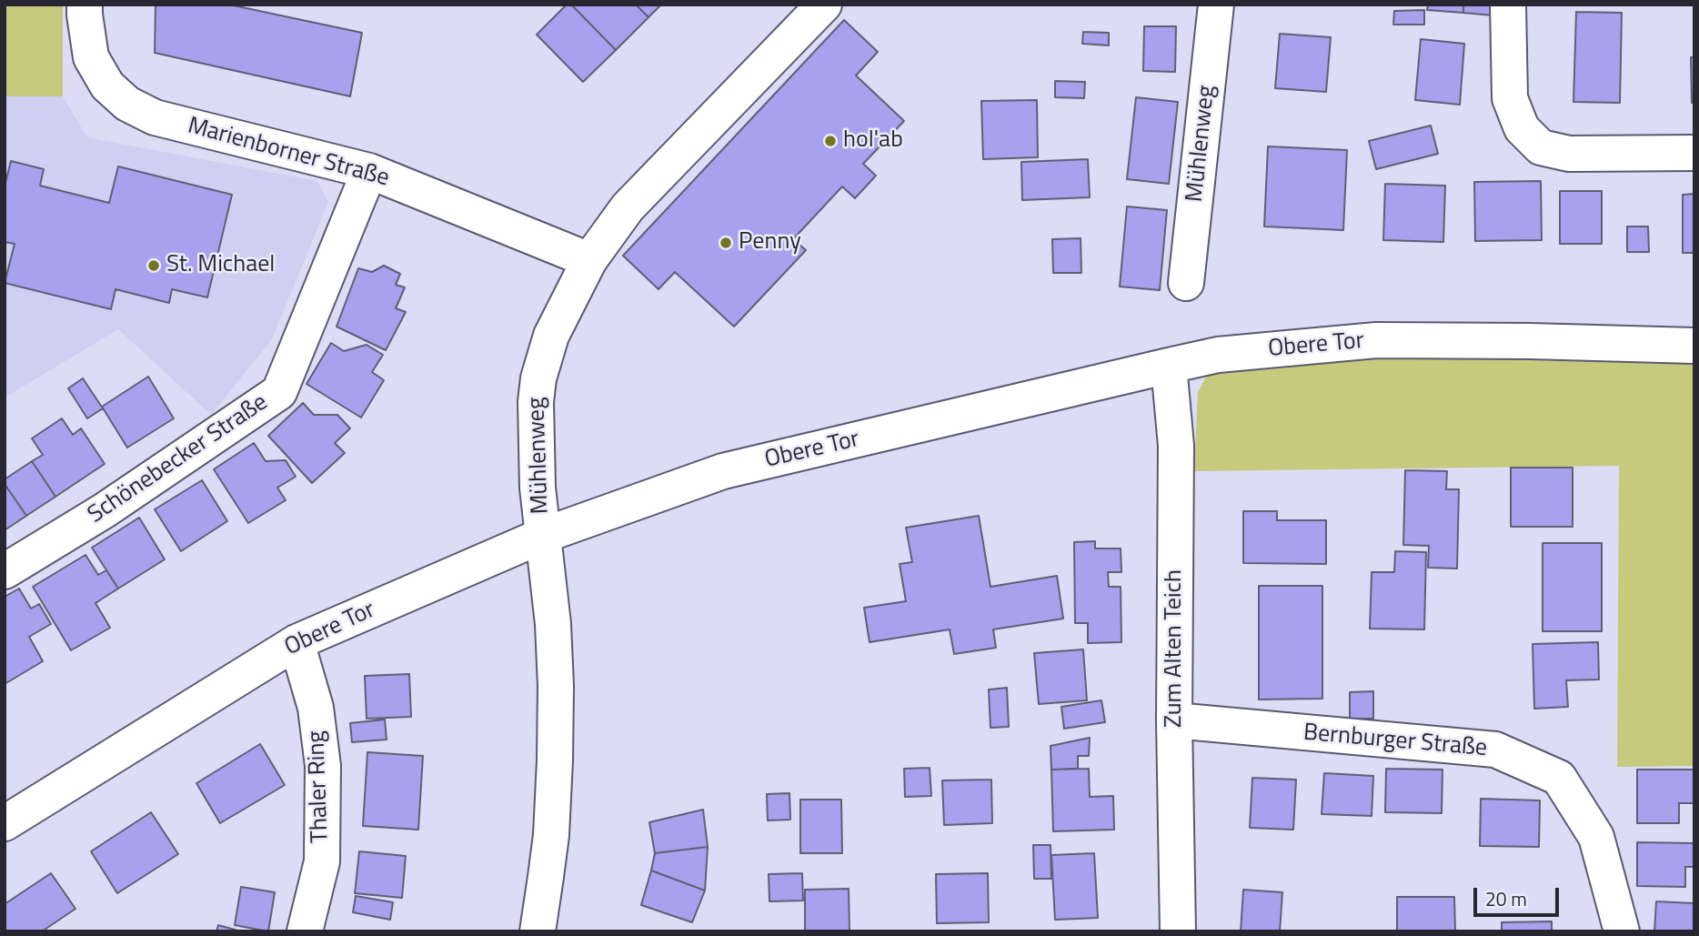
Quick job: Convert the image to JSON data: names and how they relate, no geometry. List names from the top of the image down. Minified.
{"streets":{"street":["Mühlenweg","Marienborner Straße","Obere Tor","Schönebecker Straße","Zum Alten Teich","Bernburger Straße","Thaler Ring"]},"crossings":[["Mühlenweg","Marienborner Straße"],["Mühlenweg","Obere Tor"],["Marienborner Straße","Schönebecker Straße"],["Obere Tor","Zum Alten Teich"],["Obere Tor","Thaler Ring"],["Zum Alten Teich","Bernburger Straße"]],"places":["hol'ab","Penny","St. Michael"],"scale_bar":"20 m"}
